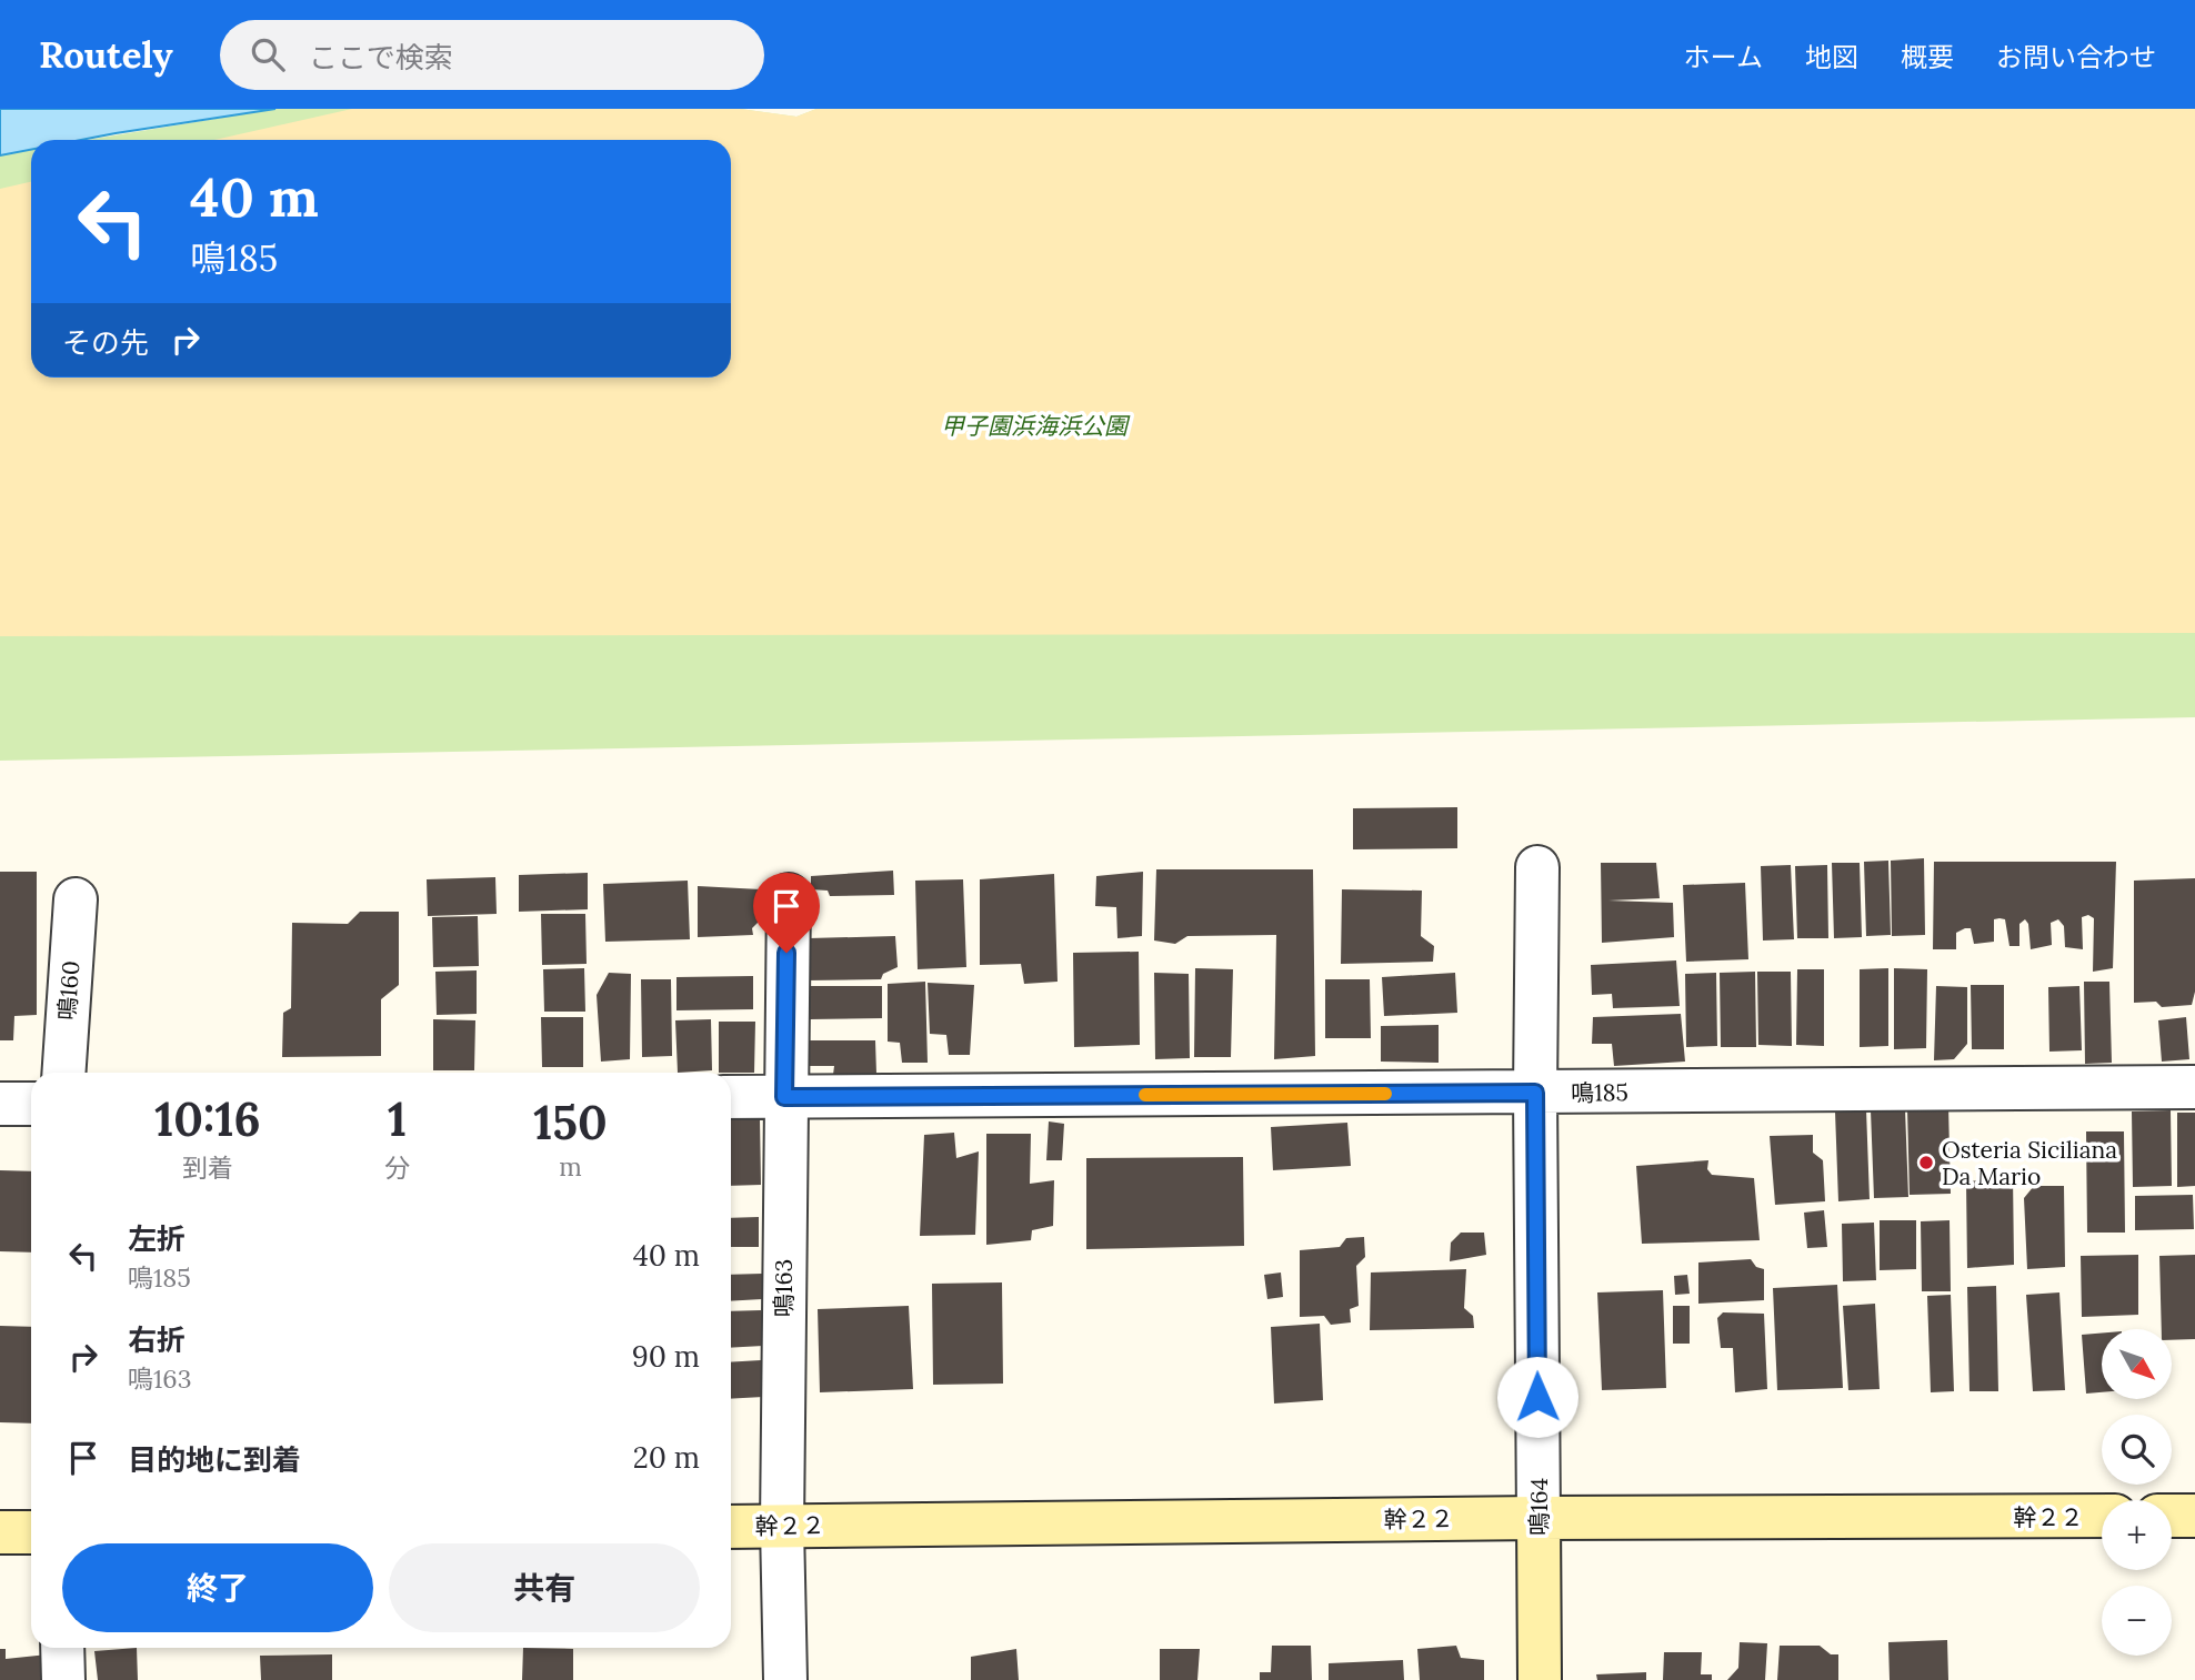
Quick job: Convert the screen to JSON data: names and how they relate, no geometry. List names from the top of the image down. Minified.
{"streets":{"street":["鳴160","鳴185","鳴163","鳴164","幹２２"]},"crossings":[["鳴185","鳴163"],["鳴185","鳴164"],["鳴163","幹２２"],["鳴164","幹２２"]],"parks":["甲子園浜海浜公園"],"places":["Osteria Siciliana Da Mario"],"north":"bottom right","page":{"header":"Routely","search":"ここで検索","nav":["ホーム","地図","概要","お問い合わせ"],"turn":["40 m","鳴185"],"then":"その先","eta":["10:16","到着","1","分","150","m"],"list":[{"name":"左折","note":"鳴185","value":"40 m"},{"name":"右折","note":"鳴163","value":"90 m"},{"name":"目的地に到着","value":"20 m"}],"map_buttons":["+","−"],"buttons":["終了","共有"]}}
